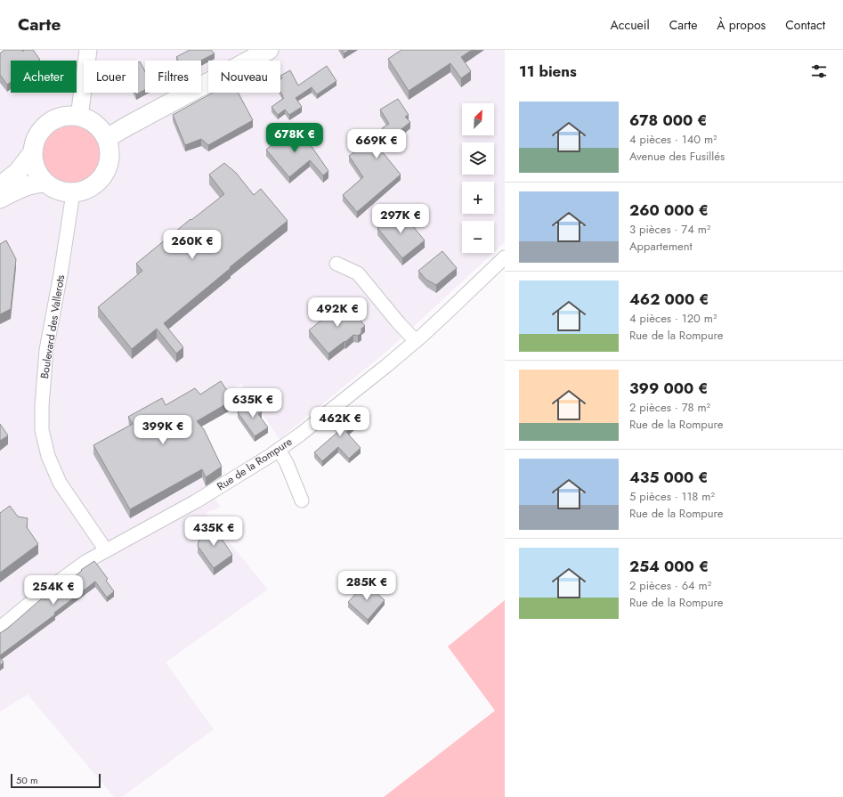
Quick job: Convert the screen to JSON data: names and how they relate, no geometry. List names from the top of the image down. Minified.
{"streets":{"street":["Boulevard des Vallerots","Rue de la Rompure"]},"crossings":[["Boulevard des Vallerots","Rue de la Rompure"]],"scale_bar":"50 m","north":"top right","page":{"header":"Carte","nav":["Accueil","Carte","À propos","Contact"],"heading":"11 biens","chip":["Acheter","Louer","Filtres","Nouveau"],"list":[{"name":"678 000 €","note":"4 pièces · 140 m² · Avenue des Fusillés"},{"name":"260 000 €","note":"3 pièces · 74 m² · Appartement"},{"name":"462 000 €","note":"4 pièces · 120 m² · Rue de la Rompure"},{"name":"399 000 €","note":"2 pièces · 78 m² · Rue de la Rompure"},{"name":"435 000 €","note":"5 pièces · 118 m² · Rue de la Rompure"},{"name":"254 000 €","note":"2 pièces · 64 m² · Rue de la Rompure"}],"map_buttons":["+","−"],"price":["678K €","669K €","297K €","260K €","492K €","635K €","462K €","399K €","435K €","285K €","254K €"],"scale":"50 m"}}
